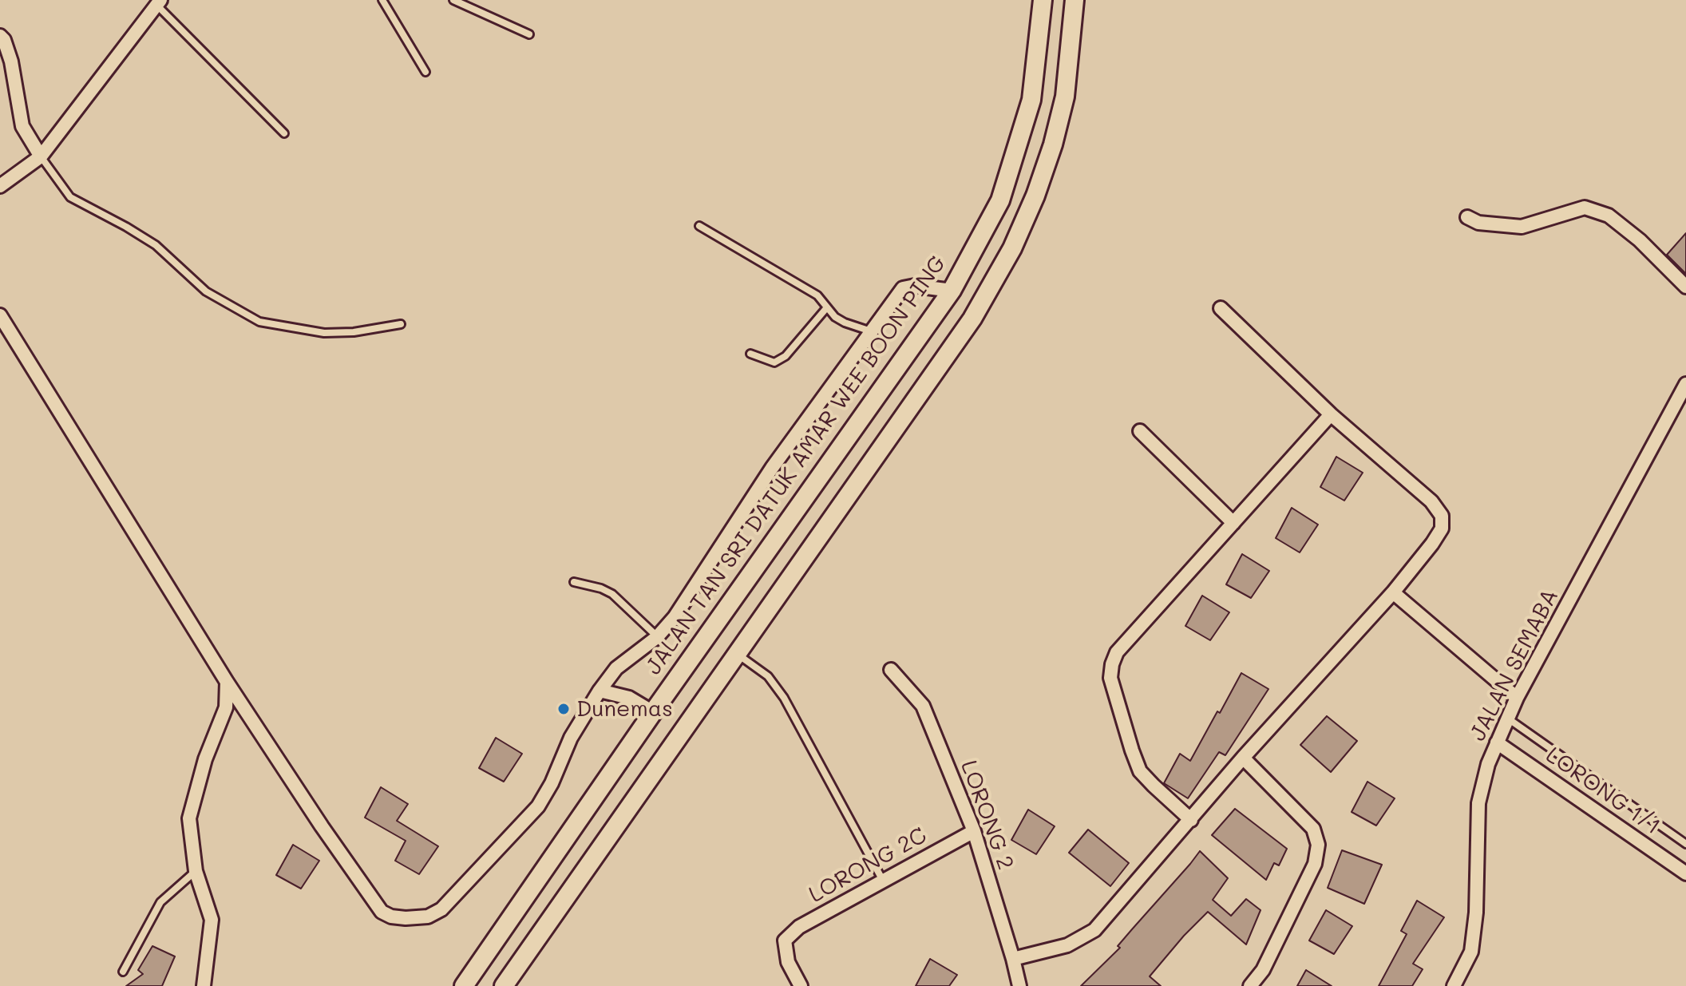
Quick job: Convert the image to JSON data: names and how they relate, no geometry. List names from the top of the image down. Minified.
{"streets":{"main road":["JALAN TAN SRI DATUK AMAR WEE BOON PING"],"street":["JALAN SEMABA","LORONG 1/1","LORONG 2","LORONG 2C"]},"crossings":[["JALAN SEMABA","LORONG 1/1"],["LORONG 2","LORONG 2C"]],"places":["Dunemas"]}
